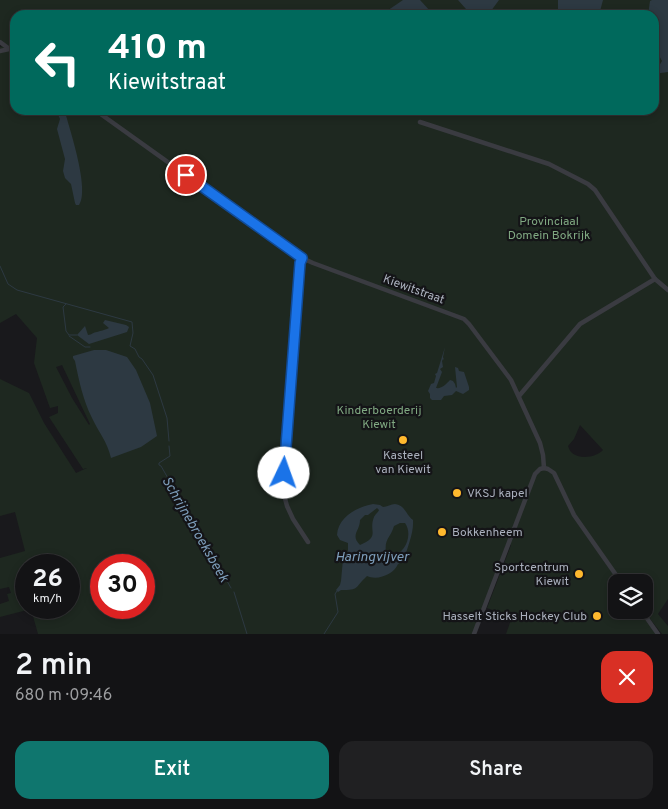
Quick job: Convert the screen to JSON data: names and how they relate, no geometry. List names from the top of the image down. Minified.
{"streets":{"street":["Kiewitstraat"]},"water":["Schrijnebroeksbeek","Haringvijver"],"parks":["Provinciaal Domein Bokrijk","Kinderboerderij Kiewit"],"places":["Kasteel van Kiewit","VKSJ kapel","Bokkenheem","Sportcentrum Kiewit","Hasselt Sticks Hockey Club"],"page":{"turn":["410 m","Kiewitstraat"],"speed":"26 km/h","limit":"30","heading":["2 min","680 m · 09:46"],"buttons":["Exit","Share"]}}
